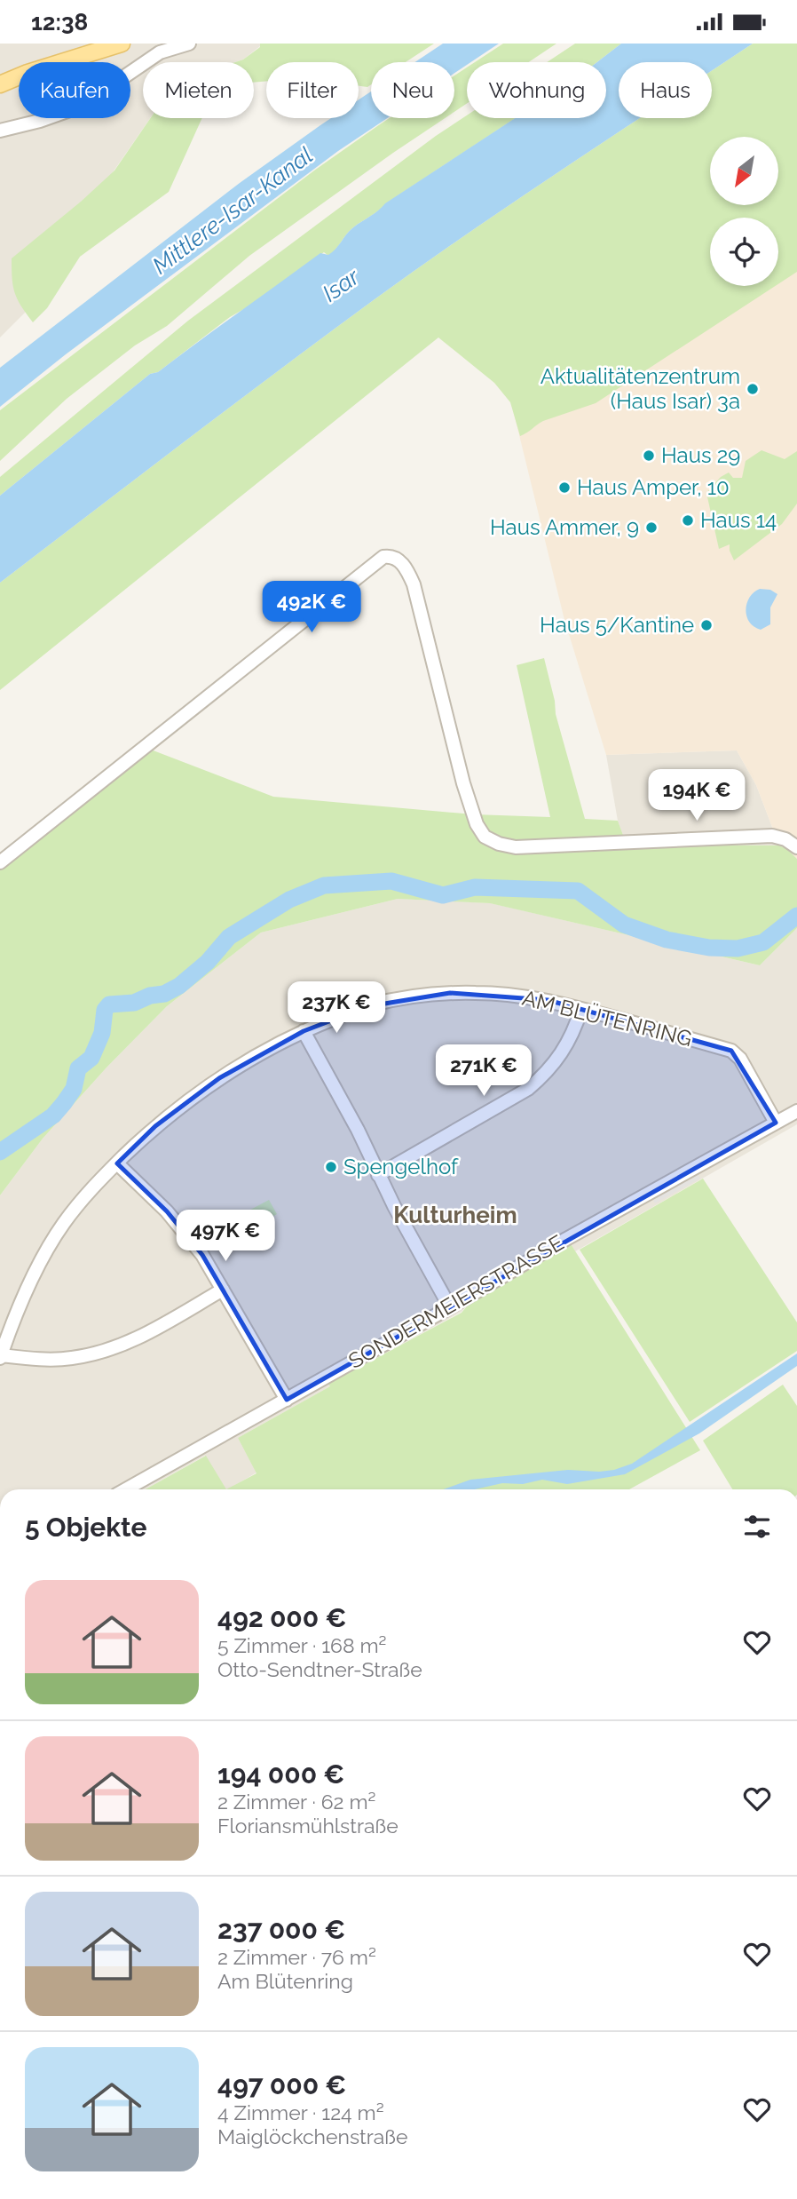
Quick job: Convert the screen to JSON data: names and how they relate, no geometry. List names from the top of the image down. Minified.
{"streets":{"street":["AM BLÜTENRING","SONDERMEIERSTRASSE"]},"crossings":[["AM BLÜTENRING","SONDERMEIERSTRASSE"]],"districts":["Kulturheim"],"water":["Mittlere-Isar-Kanal","Isar"],"places":["Aktualitätenzentrum (Haus Isar) 3a","Haus 29","Haus Amper, 10","Haus 14","Haus Ammer, 9","Haus 5/Kantine","Spengelhof"],"north":"bottom left","page":{"status":"12:38","chip":["Kaufen","Mieten","Filter","Neu","Wohnung","Haus"],"price":["492K €","194K €","237K €","271K €","497K €"],"heading":"5 Objekte","list":[{"name":"492 000 €","note":"5 Zimmer · 168 m² · Otto-Sendtner-Straße"},{"name":"194 000 €","note":"2 Zimmer · 62 m² · Floriansmühlstraße"},{"name":"237 000 €","note":"2 Zimmer · 76 m² · Am Blütenring"},{"name":"497 000 €","note":"4 Zimmer · 124 m² · Maiglöckchenstraße"}]}}
